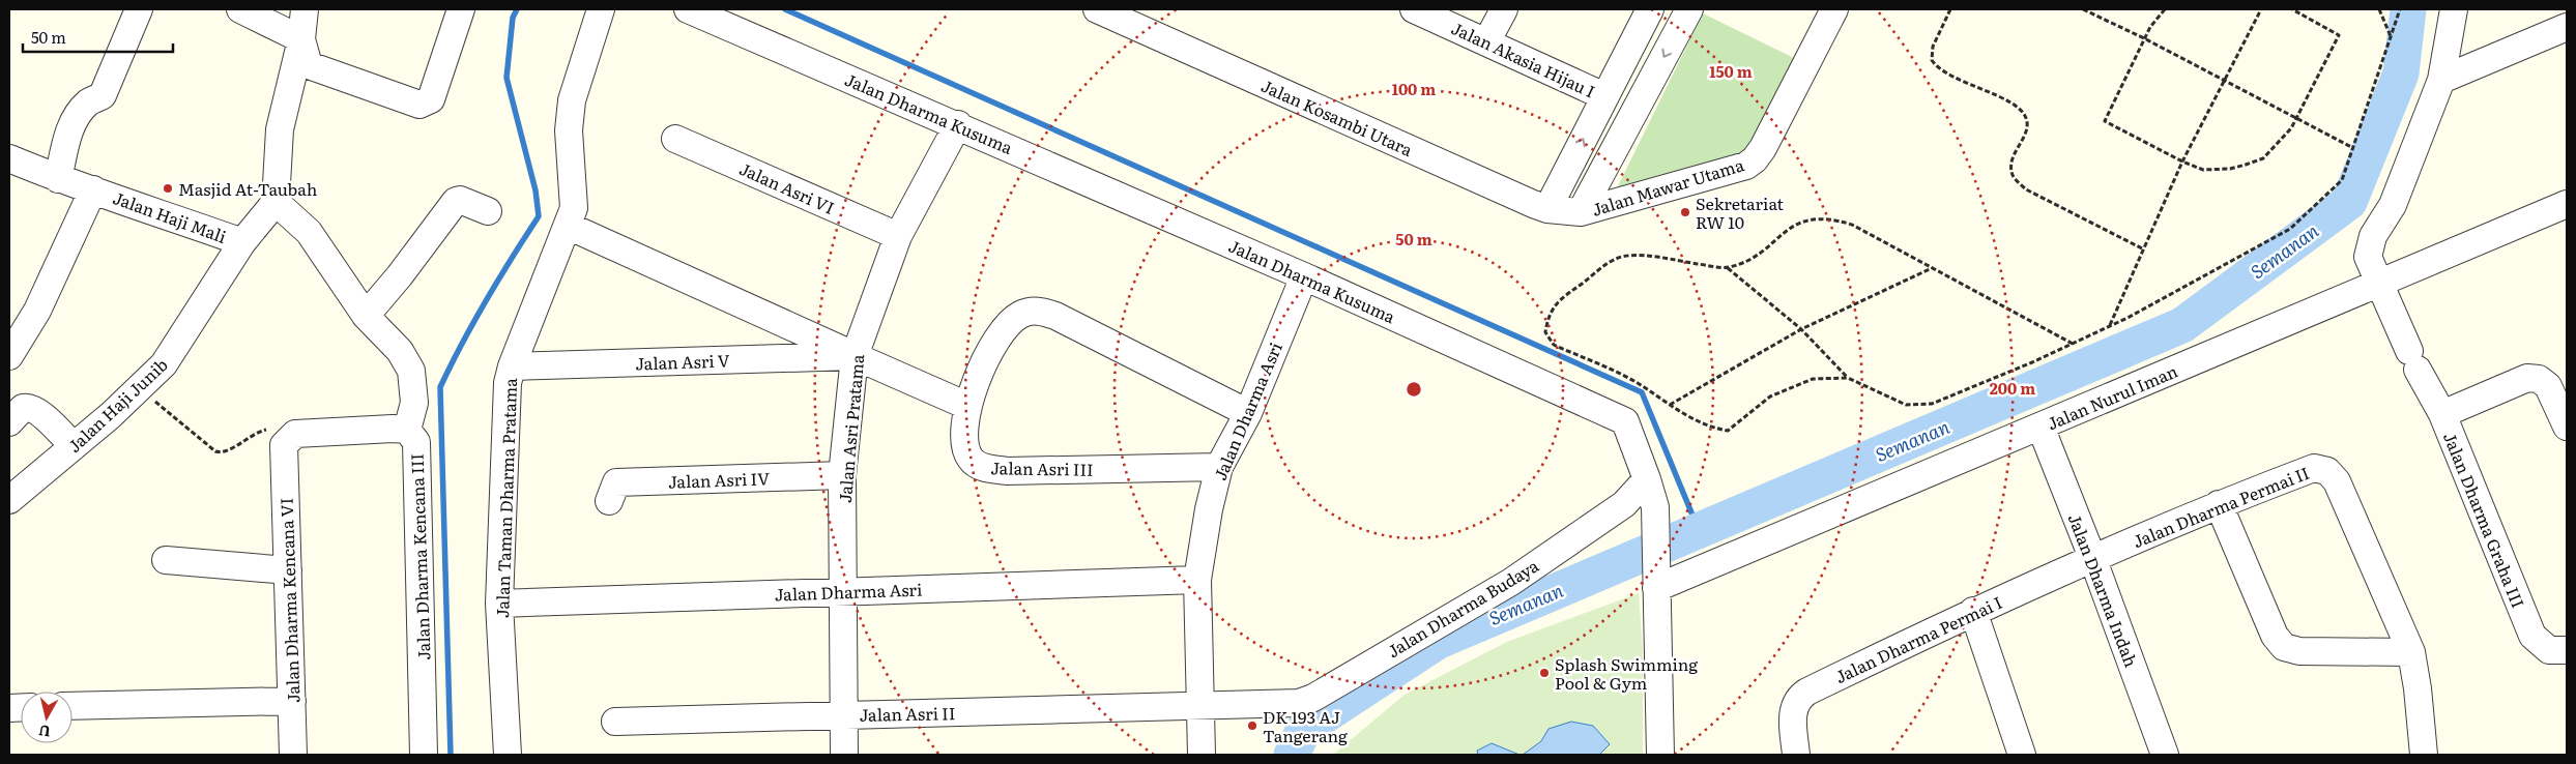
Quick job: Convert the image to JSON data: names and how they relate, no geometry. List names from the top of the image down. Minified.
{"streets":{"street":["Jalan Akasia Hijau I","Jalan Dharma Kusuma","Jalan Kosambi Utara","Jalan Mawar Utama","Jalan Asri VI","Jalan Haji Mali","Jalan Asri V","Jalan Nurul Iman","Jalan Haji Junib","Jalan Dharma Asri","Jalan Asri Pratama","Jalan Asri III","Jalan Asri IV","Jalan Taman Dharma Pratama","Jalan Dharma Permai II","Jalan Dharma Graha III","Jalan Dharma Kencana III","Jalan Dharma Indah","Jalan Dharma Kencana VI","Jalan Dharma Budaya","Jalan Dharma Permai I","Jalan Asri II"]},"crossings":[["Jalan Dharma Kusuma","Jalan Nurul Iman"],["Jalan Dharma Kusuma","Jalan Dharma Asri"],["Jalan Dharma Kusuma","Jalan Asri Pratama"],["Jalan Dharma Kusuma","Jalan Dharma Budaya"],["Jalan Kosambi Utara","Jalan Mawar Utama"],["Jalan Asri VI","Jalan Asri Pratama"],["Jalan Haji Mali","Jalan Haji Junib"],["Jalan Asri V","Jalan Asri Pratama"],["Jalan Asri V","Jalan Asri III"],["Jalan Asri V","Jalan Taman Dharma Pratama"],["Jalan Nurul Iman","Jalan Dharma Graha III"],["Jalan Nurul Iman","Jalan Dharma Indah"],["Jalan Dharma Asri","Jalan Asri Pratama"],["Jalan Dharma Asri","Jalan Asri III"],["Jalan Dharma Asri","Jalan Taman Dharma Pratama"],["Jalan Dharma Asri","Jalan Dharma Budaya"],["Jalan Dharma Asri","Jalan Asri II"],["Jalan Asri Pratama","Jalan Asri IV"],["Jalan Asri Pratama","Jalan Asri II"],["Jalan Dharma Permai II","Jalan Dharma Indah"],["Jalan Dharma Permai II","Jalan Dharma Permai I"],["Jalan Dharma Kencana III","Jalan Dharma Kencana VI"],["Jalan Dharma Indah","Jalan Dharma Permai I"],["Jalan Dharma Budaya","Jalan Asri II"]],"water":["Semanan"],"places":["Masjid At-Taubah","Sekretariat RW 10","Splash Swimming Pool & Gym","DK 193 AJ Tangerang"],"scale_bar":"50 m","north":"bottom","rings":["150 m","100 m","50 m","200 m"]}
